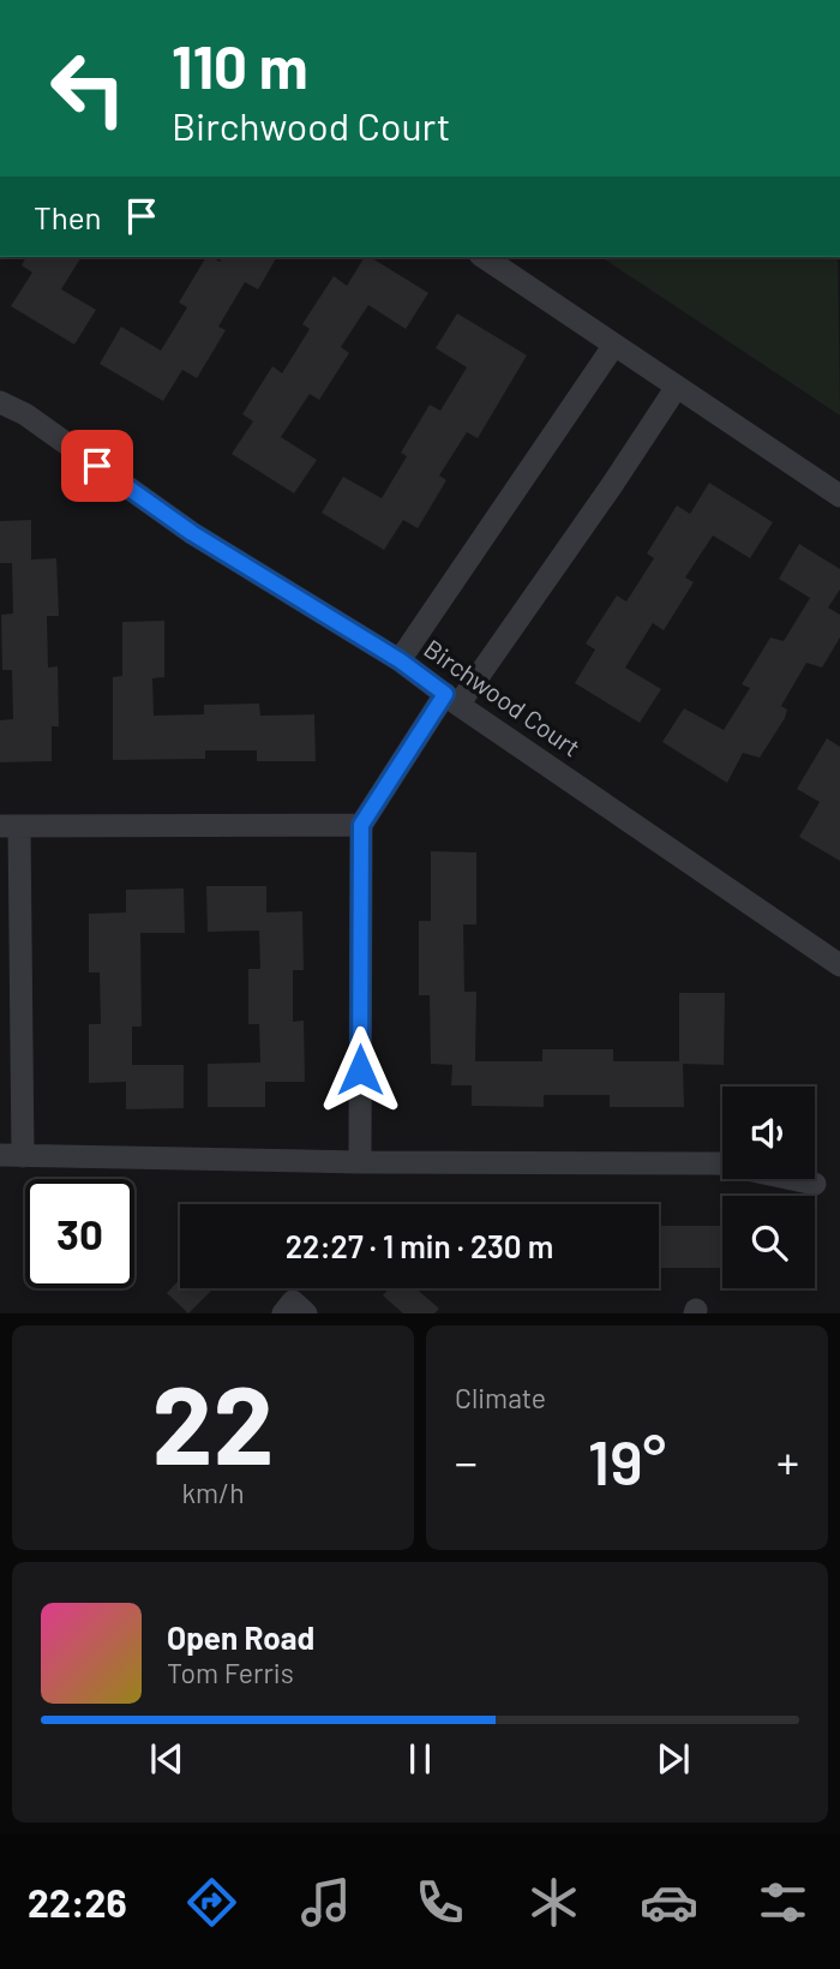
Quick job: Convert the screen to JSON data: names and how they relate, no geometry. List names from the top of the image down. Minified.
{"streets":{"street":["Birchwood Court"]},"page":{"turn":["110 m","Birchwood Court"],"then":"Then","limit":"30","trip":"22:27 · 1 min · 230 m","tile":[["22","km/h"],"Climate"],"heat":["−","19°","+"],"song":["Open Road","Tom Ferris"],"tabs":"22:26"}}
